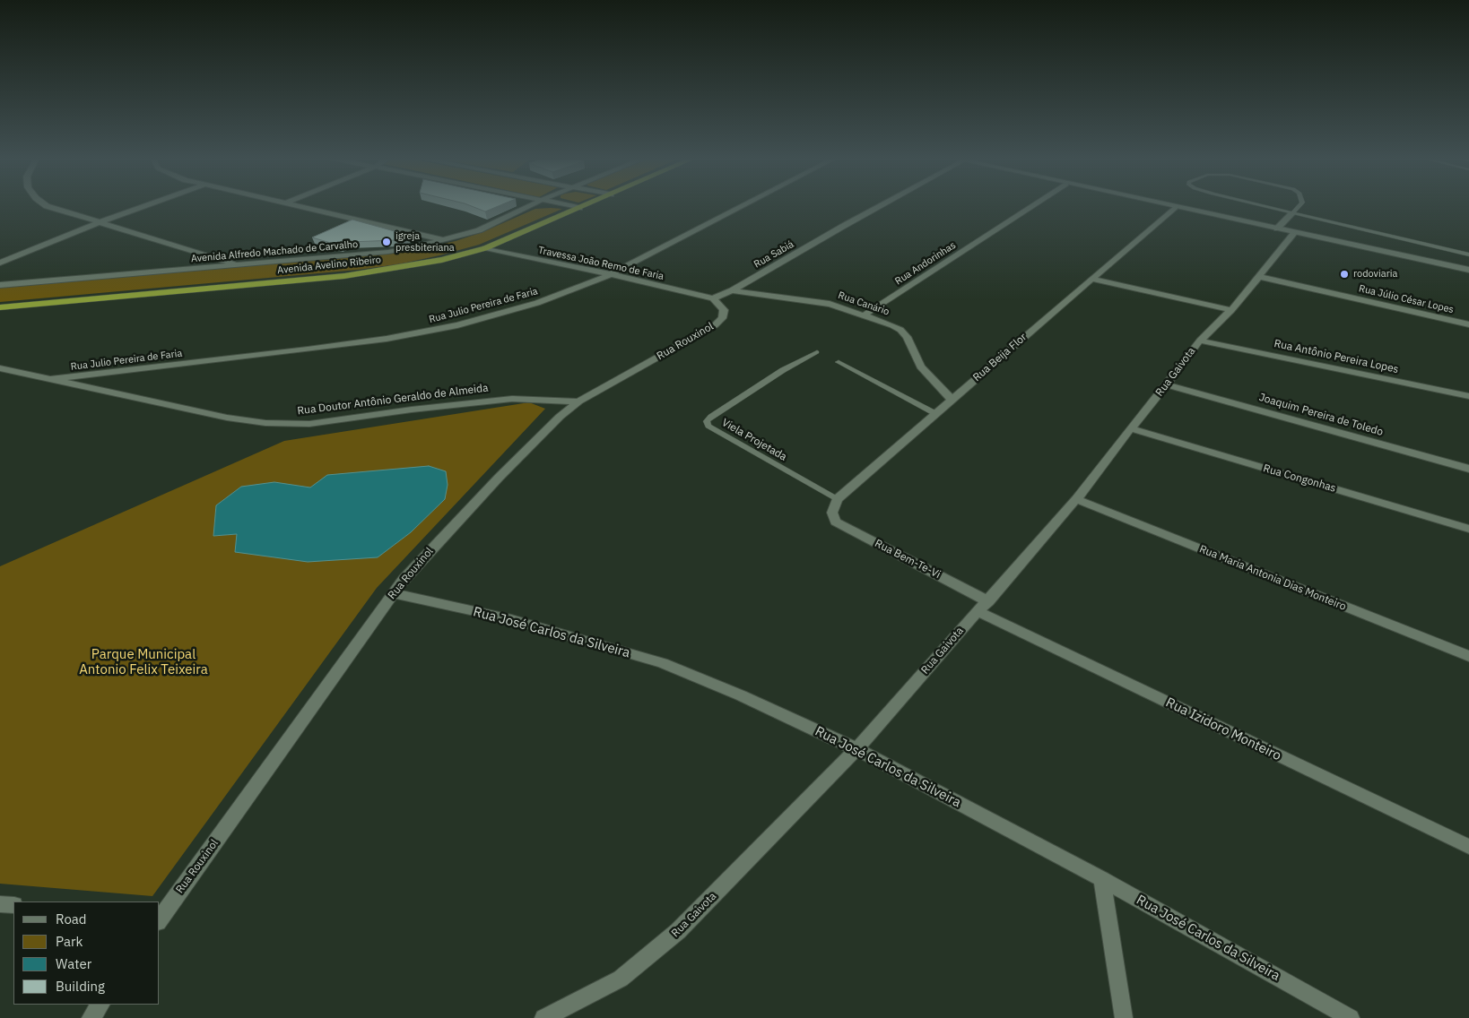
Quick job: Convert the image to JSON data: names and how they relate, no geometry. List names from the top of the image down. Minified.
{"streets":{"highway":["Avenida Avelino Ribeiro"],"street":["Avenida Alfredo Machado de Carvalho","Rua Sabiá","Travessa João Remo de Faria","Rua Andorinhas","Rua Júlio César Lopes","Rua Canário","Rua Julio Pereira de Faria","Rua Rouxinol","Rua Antônio Pereira Lopes","Rua Beija Flor","Rua Gaivota","Rua Doutor Antônio Geraldo de Almeida","Joaquim Pereira de Toledo","Rua Congonhas","Rua Bem-Te-Vi","Rua Maria Antonia Dias Monteiro","Rua José Carlos da Silveira","Rua Izidoro Monteiro"],"lane":["Viela Projetada"]},"crossings":[["Rua Sabiá","Travessa João Remo de Faria"],["Rua Sabiá","Rua Canário"],["Rua Sabiá","Rua Rouxinol"],["Travessa João Remo de Faria","Avenida Avelino Ribeiro"],["Travessa João Remo de Faria","Rua Julio Pereira de Faria"],["Travessa João Remo de Faria","Rua Rouxinol"],["Rua Andorinhas","Rua Canário"],["Rua Júlio César Lopes","Rua Gaivota"],["Rua Canário","Rua Beija Flor"],["Rua Julio Pereira de Faria","Rua Doutor Antônio Geraldo de Almeida"],["Rua Rouxinol","Rua Doutor Antônio Geraldo de Almeida"],["Rua Rouxinol","Rua José Carlos da Silveira"],["Rua Antônio Pereira Lopes","Rua Gaivota"],["Rua Beija Flor","Viela Projetada"],["Rua Beija Flor","Rua Bem-Te-Vi"],["Rua Gaivota","Joaquim Pereira de Toledo"],["Rua Gaivota","Rua Congonhas"],["Rua Gaivota","Rua Bem-Te-Vi"],["Rua Gaivota","Rua Maria Antonia Dias Monteiro"],["Rua Gaivota","Rua José Carlos da Silveira"],["Rua Gaivota","Rua Izidoro Monteiro"],["Viela Projetada","Rua Bem-Te-Vi"]],"parks":["Parque Municipal Antonio Felix Teixeira"],"places":["igreja presbiteriana","rodoviaria"],"legend":["Road","Park","Water","Building"]}
